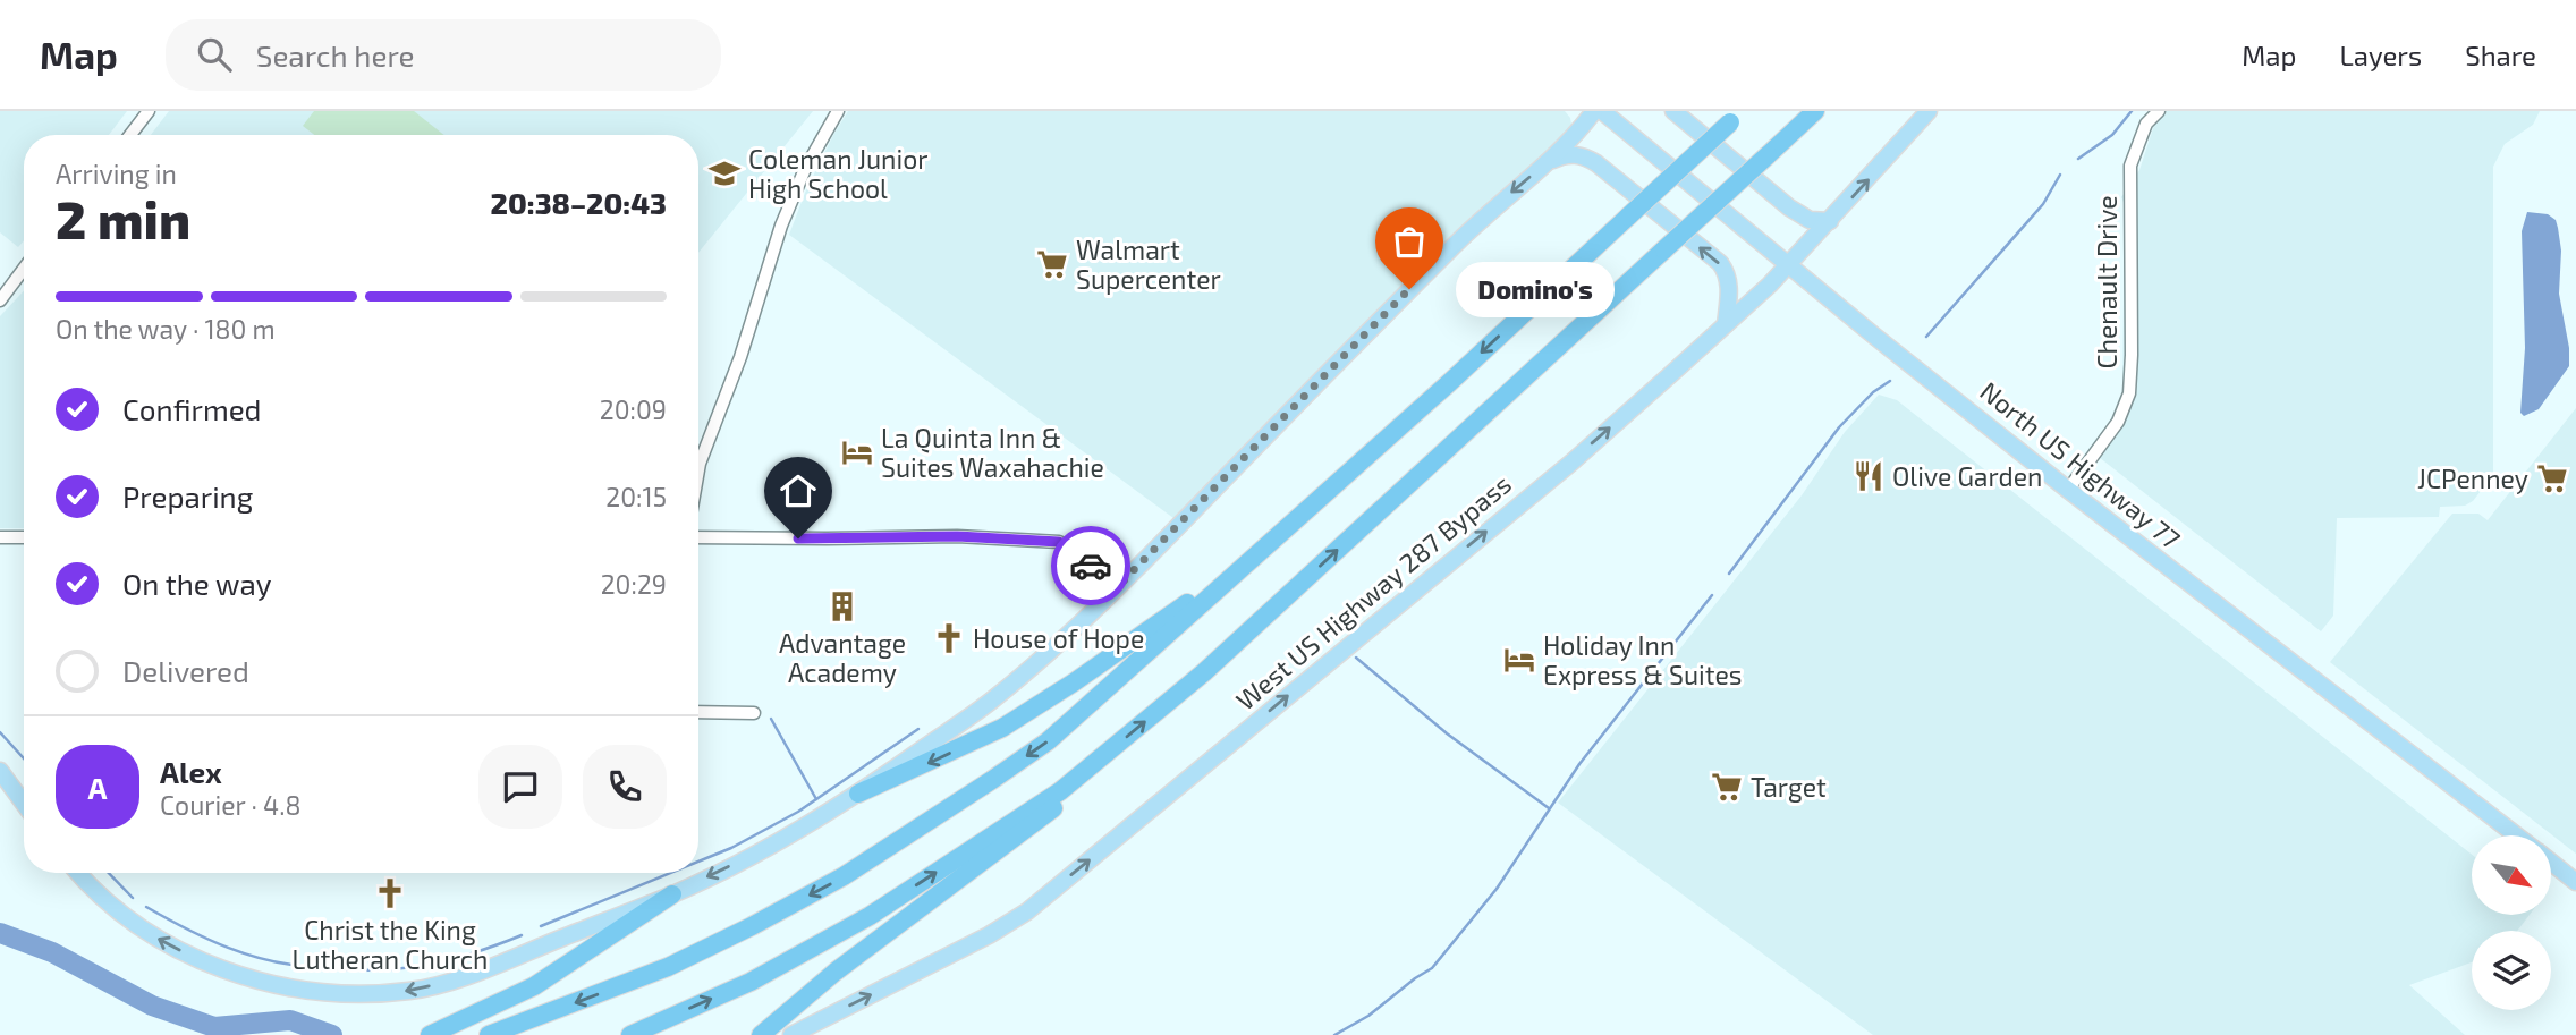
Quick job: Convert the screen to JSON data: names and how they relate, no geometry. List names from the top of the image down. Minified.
{"streets":{"main road":["North US Highway 77","West US Highway 287 Bypass"],"street":["Chenault Drive"]},"crossings":[["Chenault Drive","North US Highway 77"],["North US Highway 77","West US Highway 287 Bypass"]],"one_way":["West US Highway 287 Bypass"],"places":{"school or university":["Coleman Junior High School"],"supermarket":["Walmart Supercenter","JCPenney","Target"],"other":["Domino's"],"hotel":["La Quinta Inn & Suites Waxahachie","Holiday Inn Express & Suites"],"restaurant":["Olive Garden"],"building":["Advantage Academy"],"church":["House of Hope","Christ the King Lutheran Church"]},"north":"bottom right","page":{"header":"Map","search":"Search here","nav":["Map","Layers","Share"],"heading":["2 min","Arriving in","20:38–20:43"],"panel":["Alex","Courier · 4.8"],"bubble":"Domino's","bar":"On the way · 180 m","list":[["Confirmed","20:09"],["Preparing","20:15"],["On the way","20:29"],"Delivered"],"round":"A"}}
